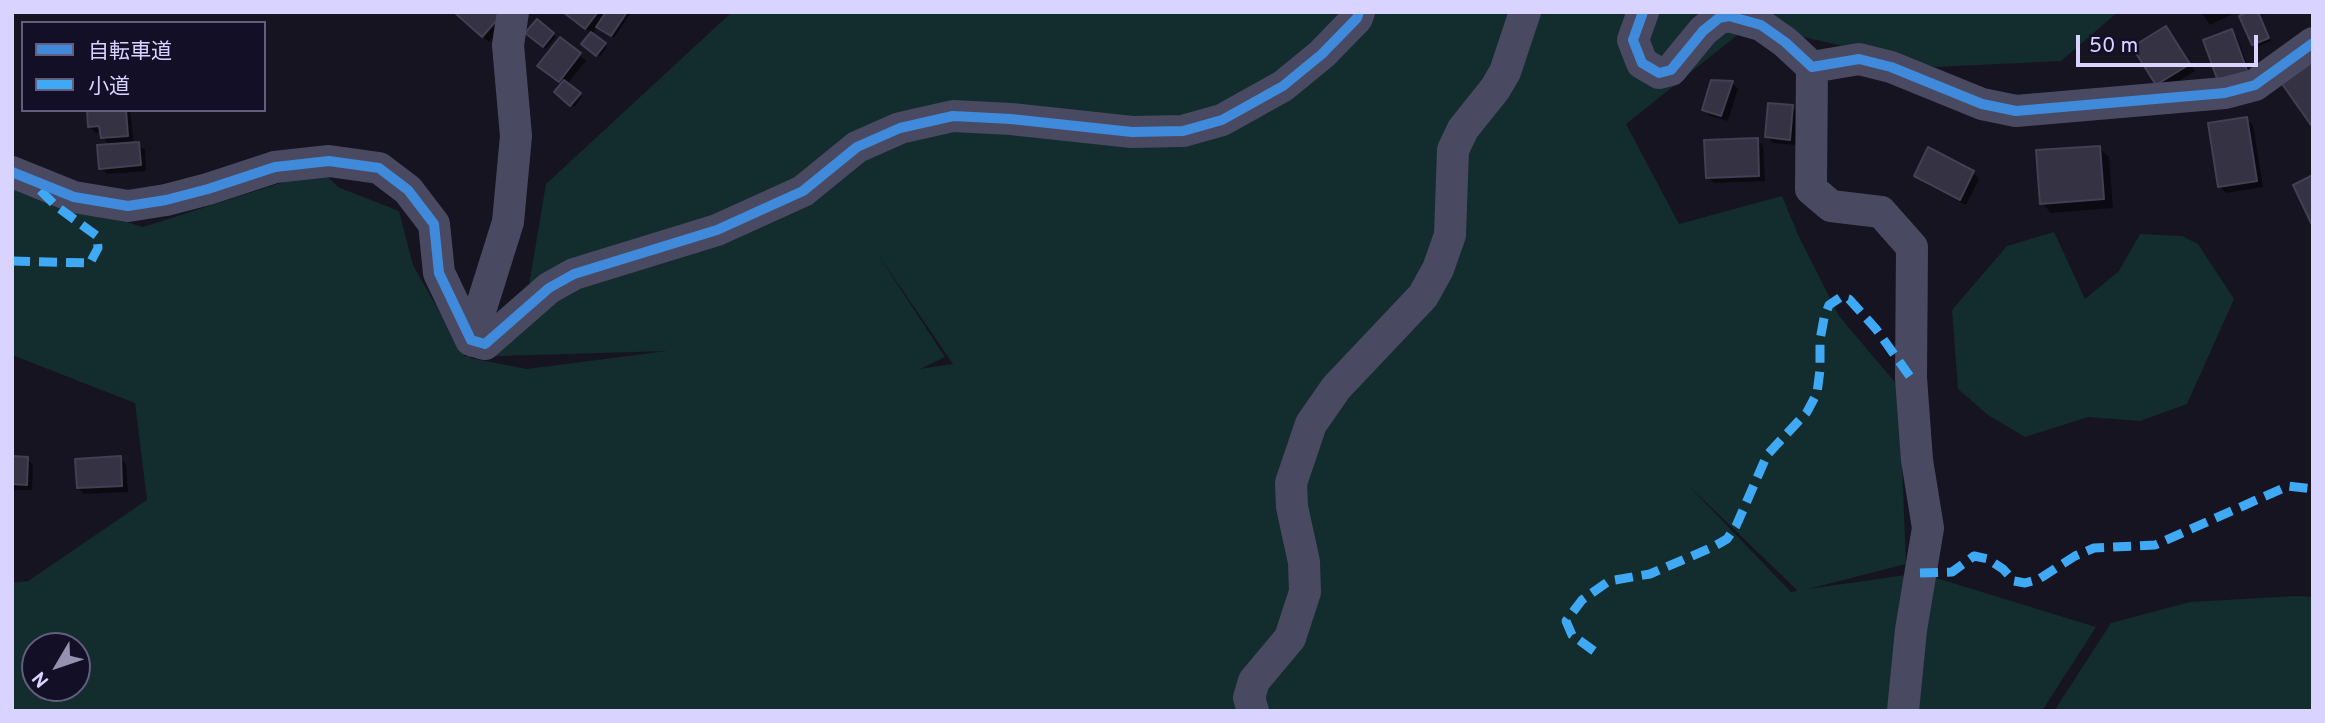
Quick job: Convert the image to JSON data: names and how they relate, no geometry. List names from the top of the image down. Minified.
{"legend":["自転車道","小道"],"scale_bar":"50 m","north":"bottom left"}
